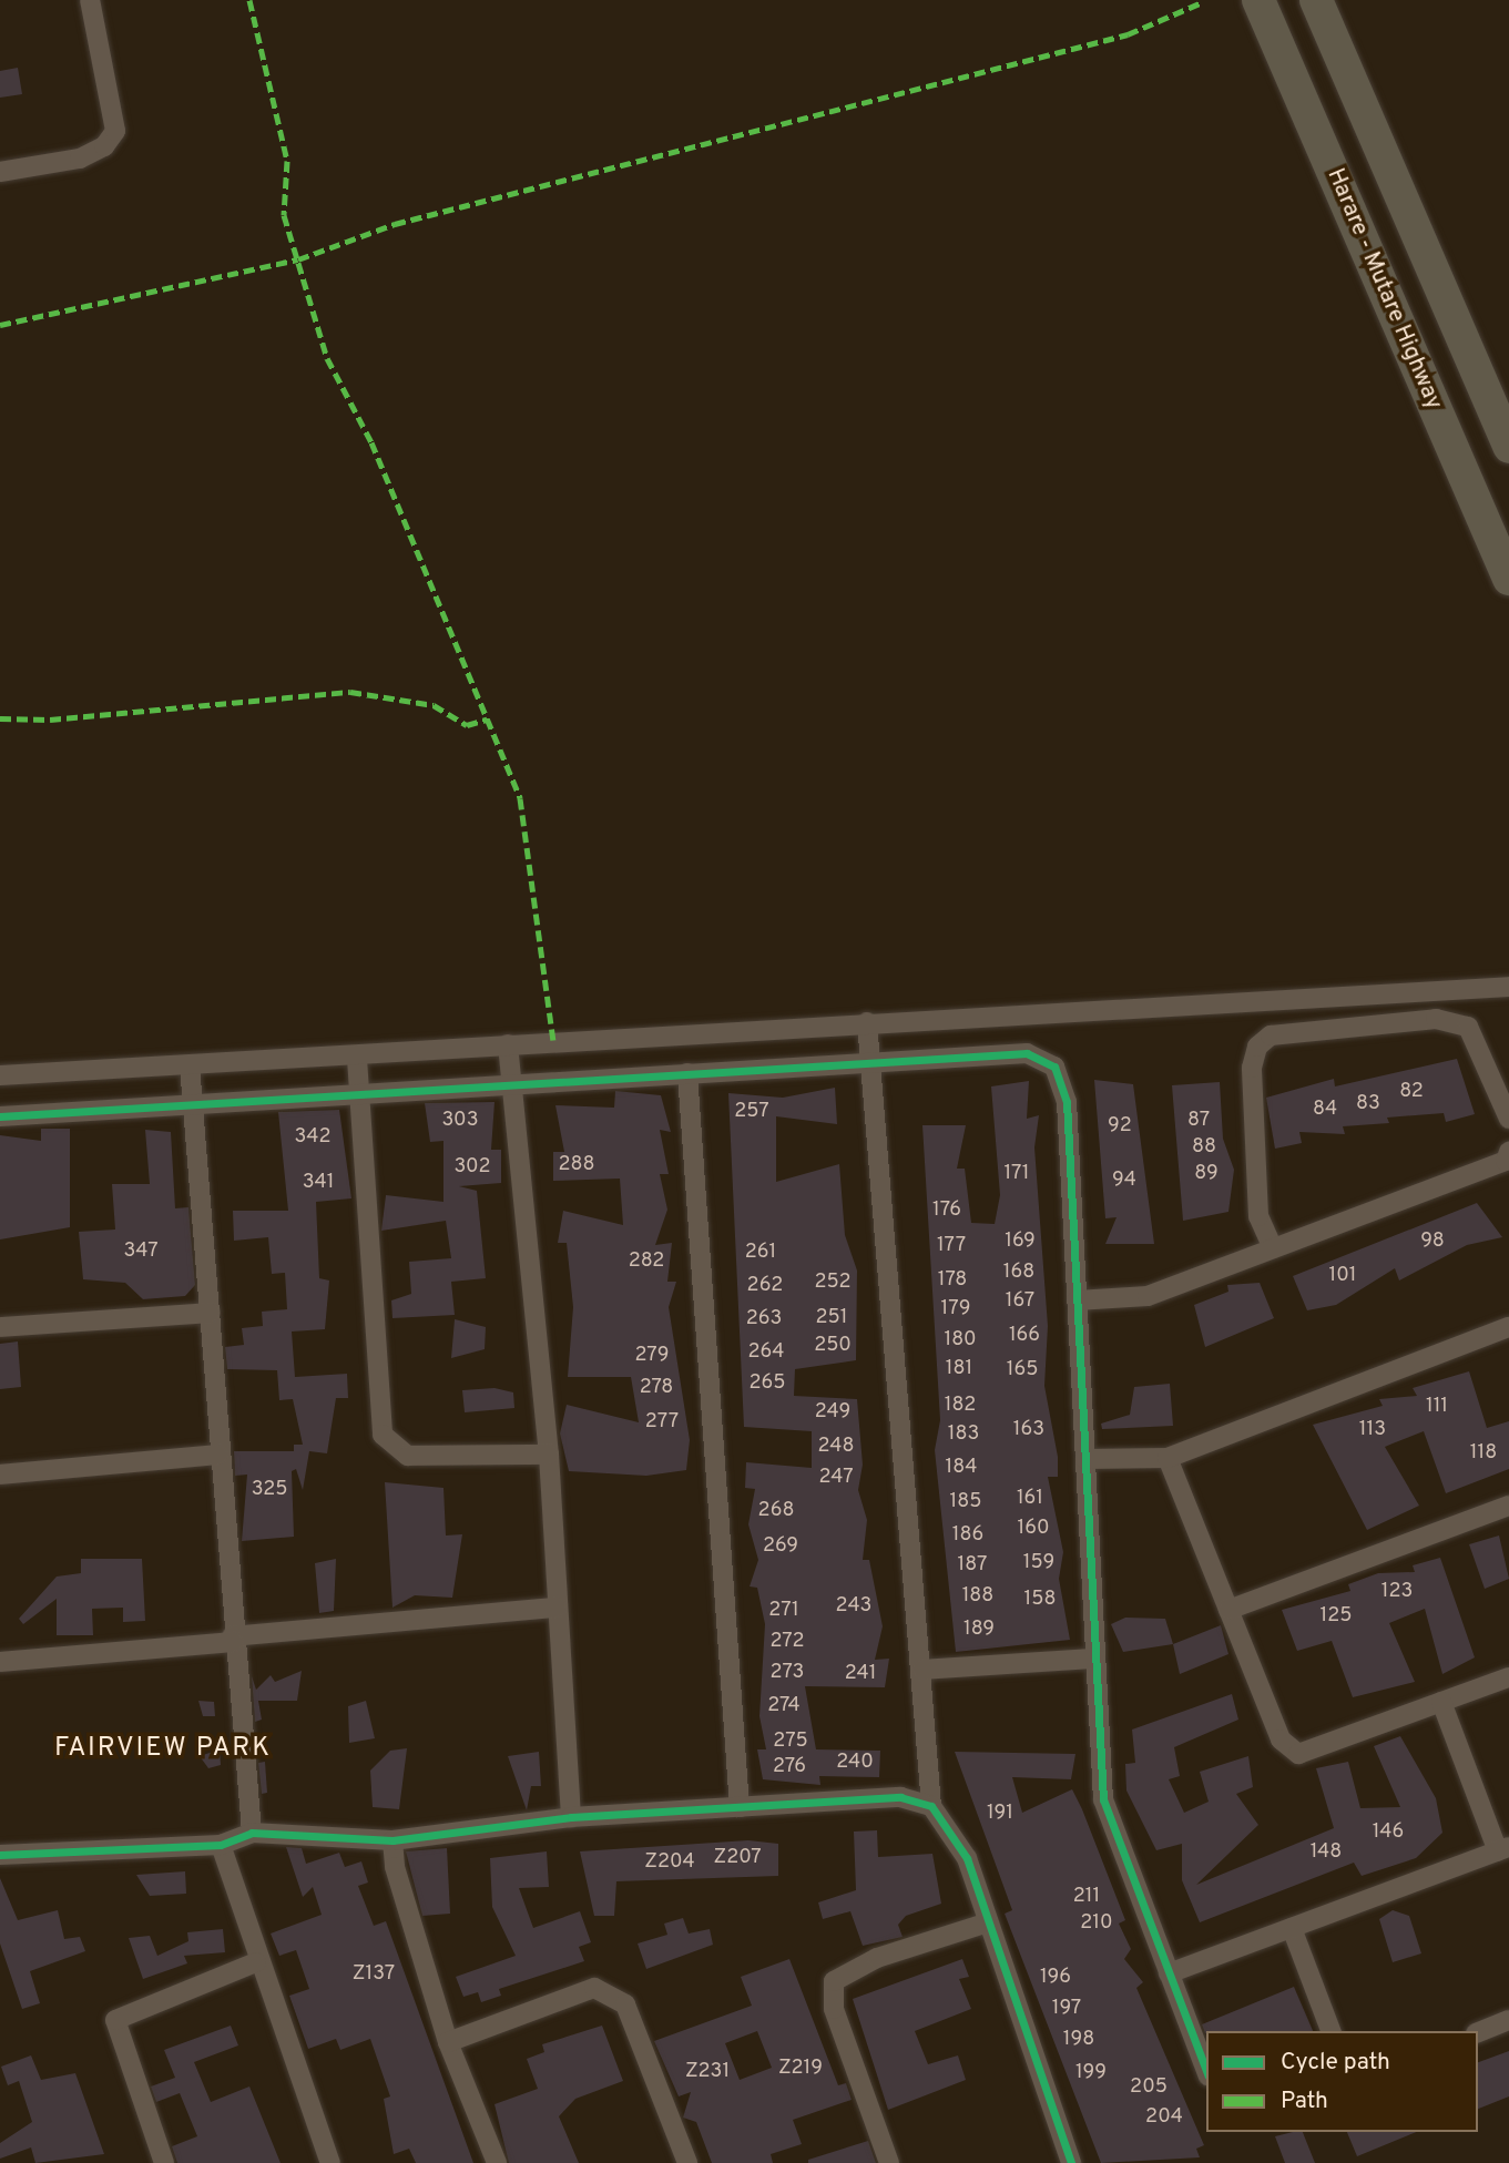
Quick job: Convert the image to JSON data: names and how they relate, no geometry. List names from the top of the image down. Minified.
{"streets":{"highway":["Harare - Mutare Highway"]},"districts":["FAIRVIEW PARK"],"house_numbers":["82","83","84","257","303","87","92","342","88","288","302","171","89","94","341","176","169","98","177","347","261","282","168","101","178","252","262","167","179","251","263","166","180","250","264","279","181","165","265","278","182","111","249","277","163","113","183","248","118","184","247","325","161","185","268","160","186","269","159","187","123","188","158","243","271","125","189","272","273","241","274","275","240","276","191","146","148","Z207","Z204","211","210","Z137","196","197","198","Z219","Z231","199","205","204"],"legend":["Cycle path","Path"]}
